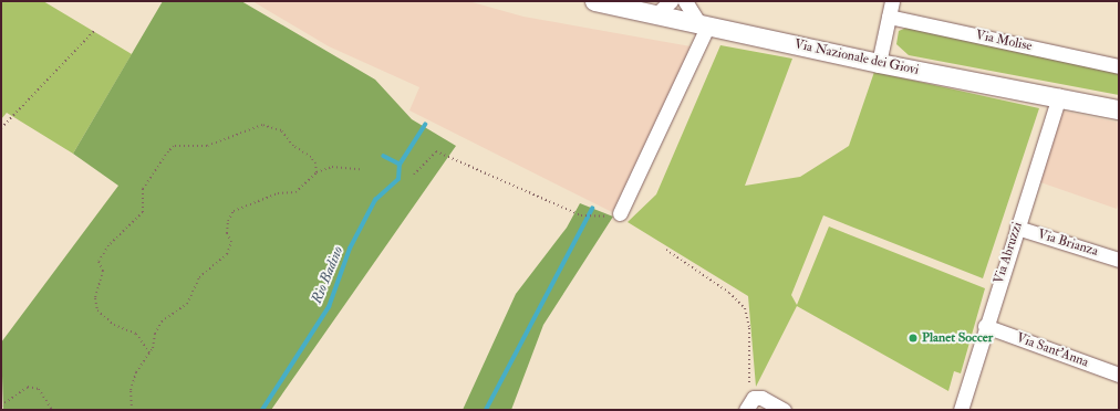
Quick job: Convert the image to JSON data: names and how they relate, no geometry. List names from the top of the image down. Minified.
{"streets":{"main road":["Via Nazionale dei Giovi"],"street":["Via Molise","Via Brianza","Via Abruzzi","Via Sant'Anna"]},"crossings":[["Via Nazionale dei Giovi","Via Abruzzi"],["Via Brianza","Via Abruzzi"],["Via Abruzzi","Via Sant'Anna"]],"water":["Rio Badino"],"places":["Planet Soccer"]}
